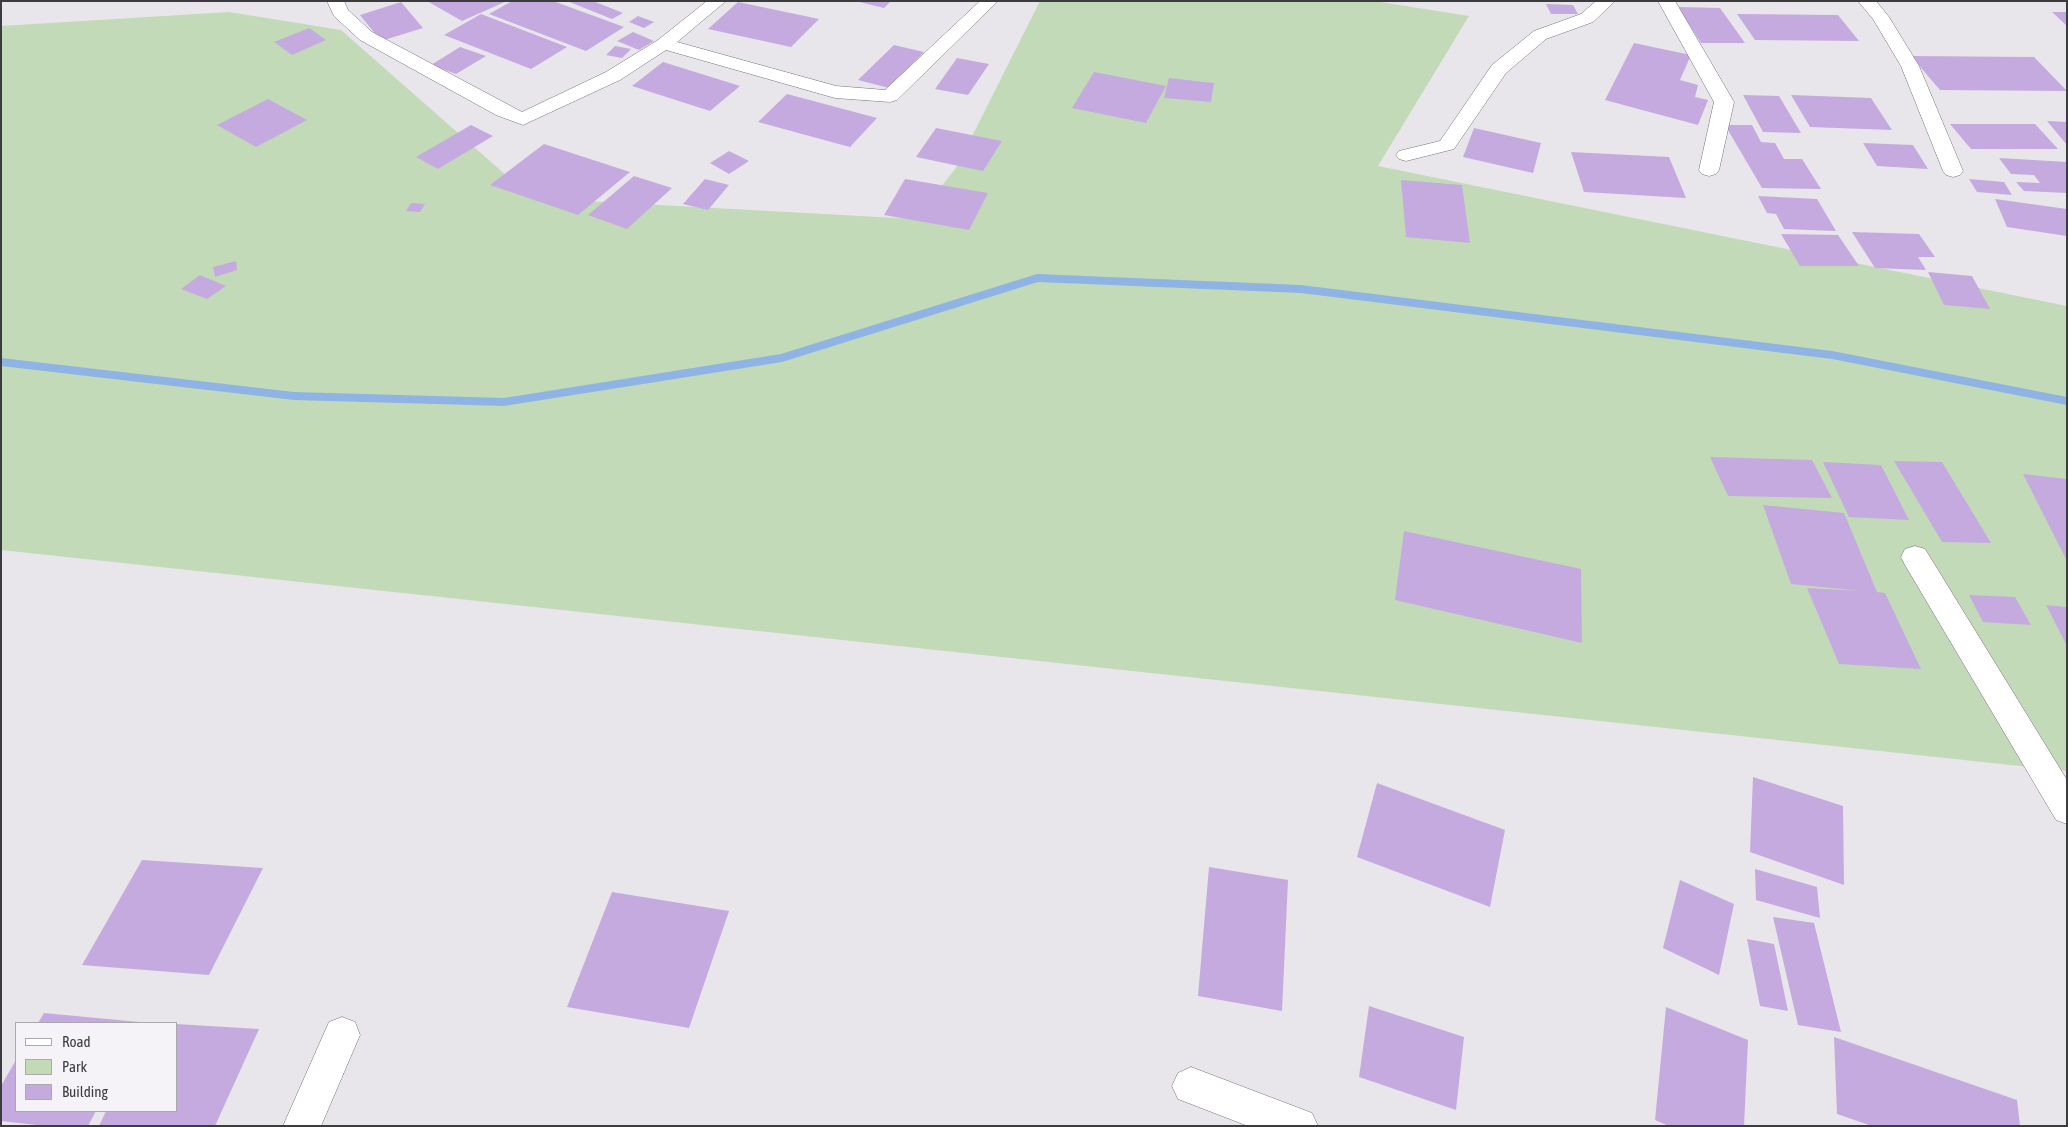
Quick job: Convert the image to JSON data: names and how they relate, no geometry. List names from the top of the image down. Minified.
{"legend":["Road","Park","Building"]}
